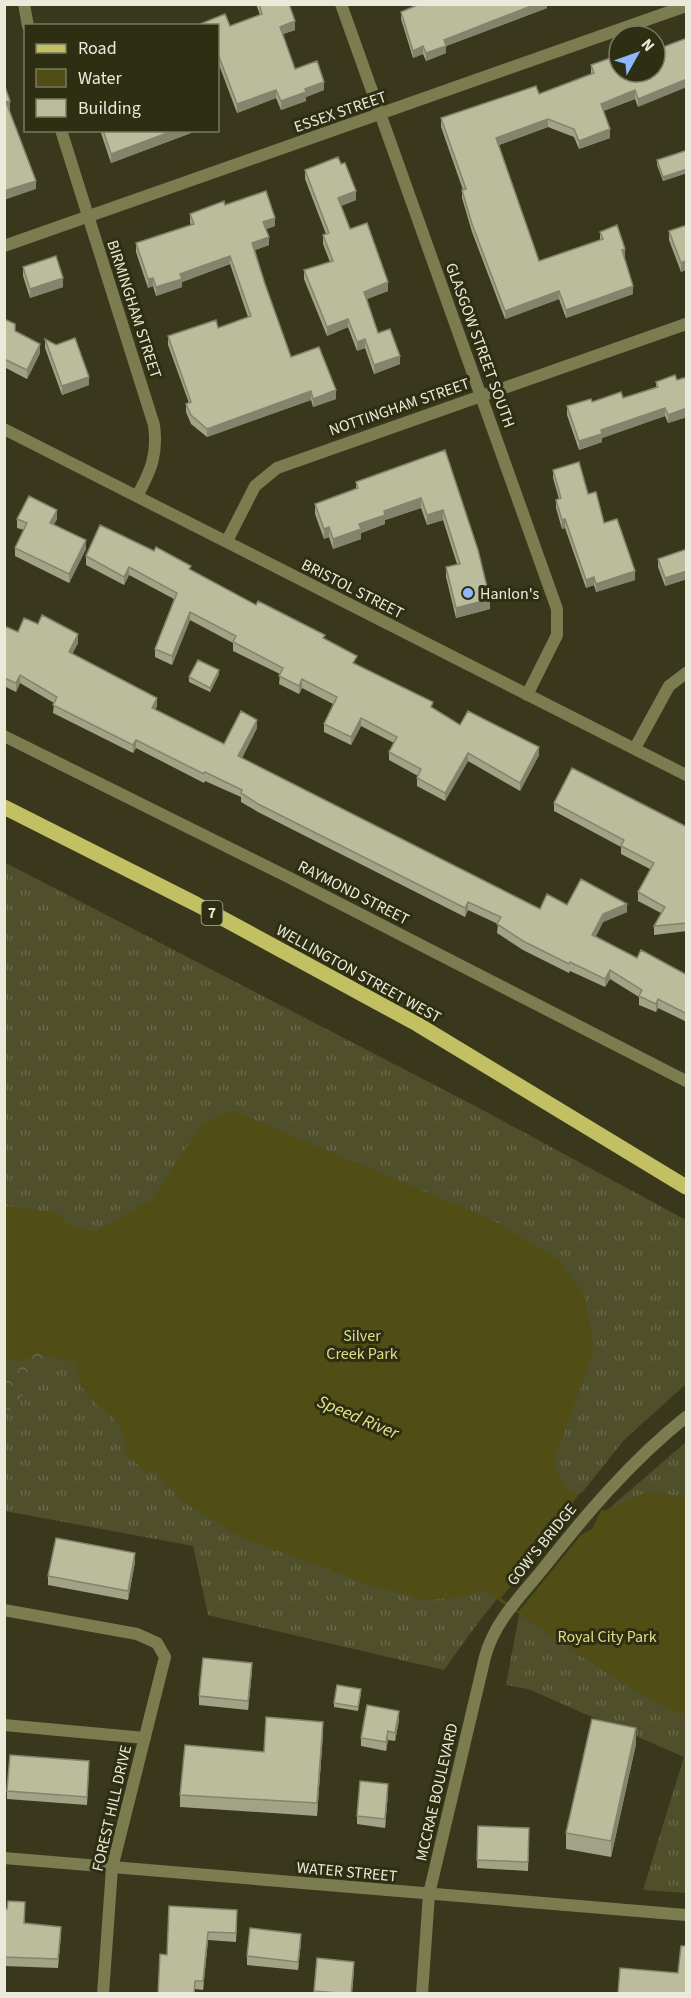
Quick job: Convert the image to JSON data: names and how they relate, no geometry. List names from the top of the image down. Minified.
{"streets":{"main road":["7","WELLINGTON STREET WEST"],"street":["ESSEX STREET","BIRMINGHAM STREET","GLASGOW STREET SOUTH","NOTTINGHAM STREET","BRISTOL STREET","RAYMOND STREET","GOW'S BRIDGE","MCCRAE BOULEVARD","FOREST HILL DRIVE","WATER STREET"]},"crossings":[["ESSEX STREET","BIRMINGHAM STREET"],["ESSEX STREET","GLASGOW STREET SOUTH"],["BIRMINGHAM STREET","BRISTOL STREET"],["GLASGOW STREET SOUTH","NOTTINGHAM STREET"],["GLASGOW STREET SOUTH","BRISTOL STREET"],["NOTTINGHAM STREET","BRISTOL STREET"],["GOW'S BRIDGE","MCCRAE BOULEVARD"],["MCCRAE BOULEVARD","WATER STREET"],["FOREST HILL DRIVE","WATER STREET"]],"water":["Speed River"],"parks":["Silver Creek Park","Royal City Park"],"places":["Hanlon's"],"legend":["Road","Water","Building"],"north":"top right"}
